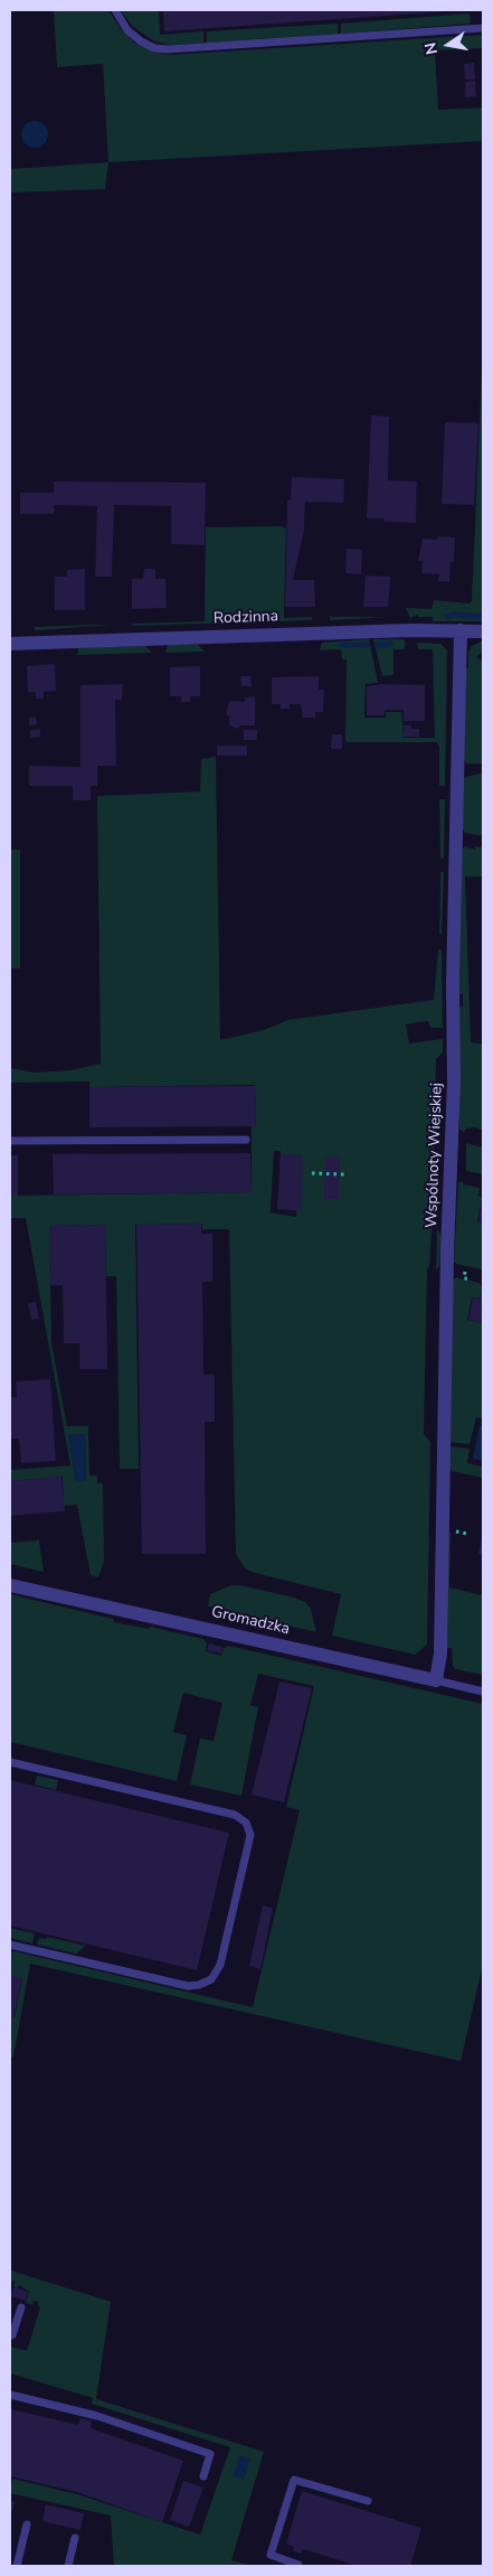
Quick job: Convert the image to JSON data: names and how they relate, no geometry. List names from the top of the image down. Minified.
{"streets":{"street":["Rodzinna","Wspólnoty Wiejskiej","Gromadzka"]},"crossings":[["Rodzinna","Wspólnoty Wiejskiej"],["Wspólnoty Wiejskiej","Gromadzka"]],"north":"left"}
